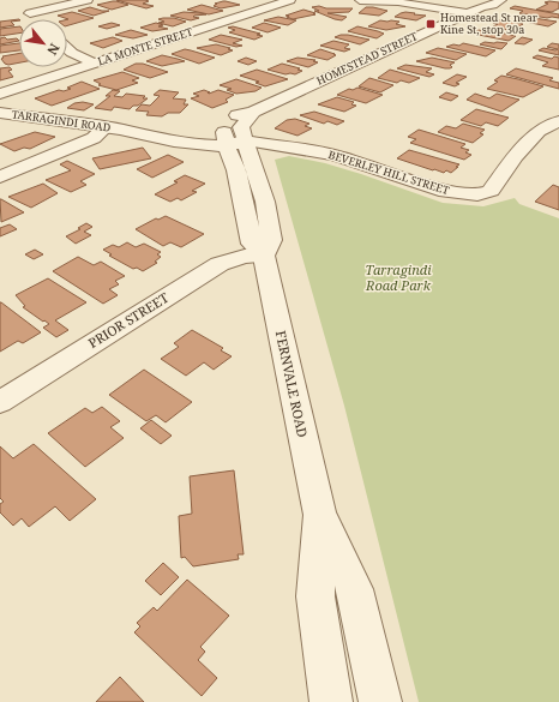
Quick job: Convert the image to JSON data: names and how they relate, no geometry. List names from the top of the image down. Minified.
{"streets":{"street":["LA MONTE STREET","HOMESTEAD STREET","TARRAGINDI ROAD","BEVERLEY HILL STREET","PRIOR STREET","FERNVALE ROAD"]},"crossings":[["HOMESTEAD STREET","TARRAGINDI ROAD"],["HOMESTEAD STREET","BEVERLEY HILL STREET"],["HOMESTEAD STREET","FERNVALE ROAD"],["TARRAGINDI ROAD","BEVERLEY HILL STREET"],["TARRAGINDI ROAD","FERNVALE ROAD"],["BEVERLEY HILL STREET","FERNVALE ROAD"],["PRIOR STREET","FERNVALE ROAD"]],"parks":["Tarragindi Road Park"],"places":{"transit":["Homestead St near Kine St, stop 30a"]},"north":"bottom right"}
